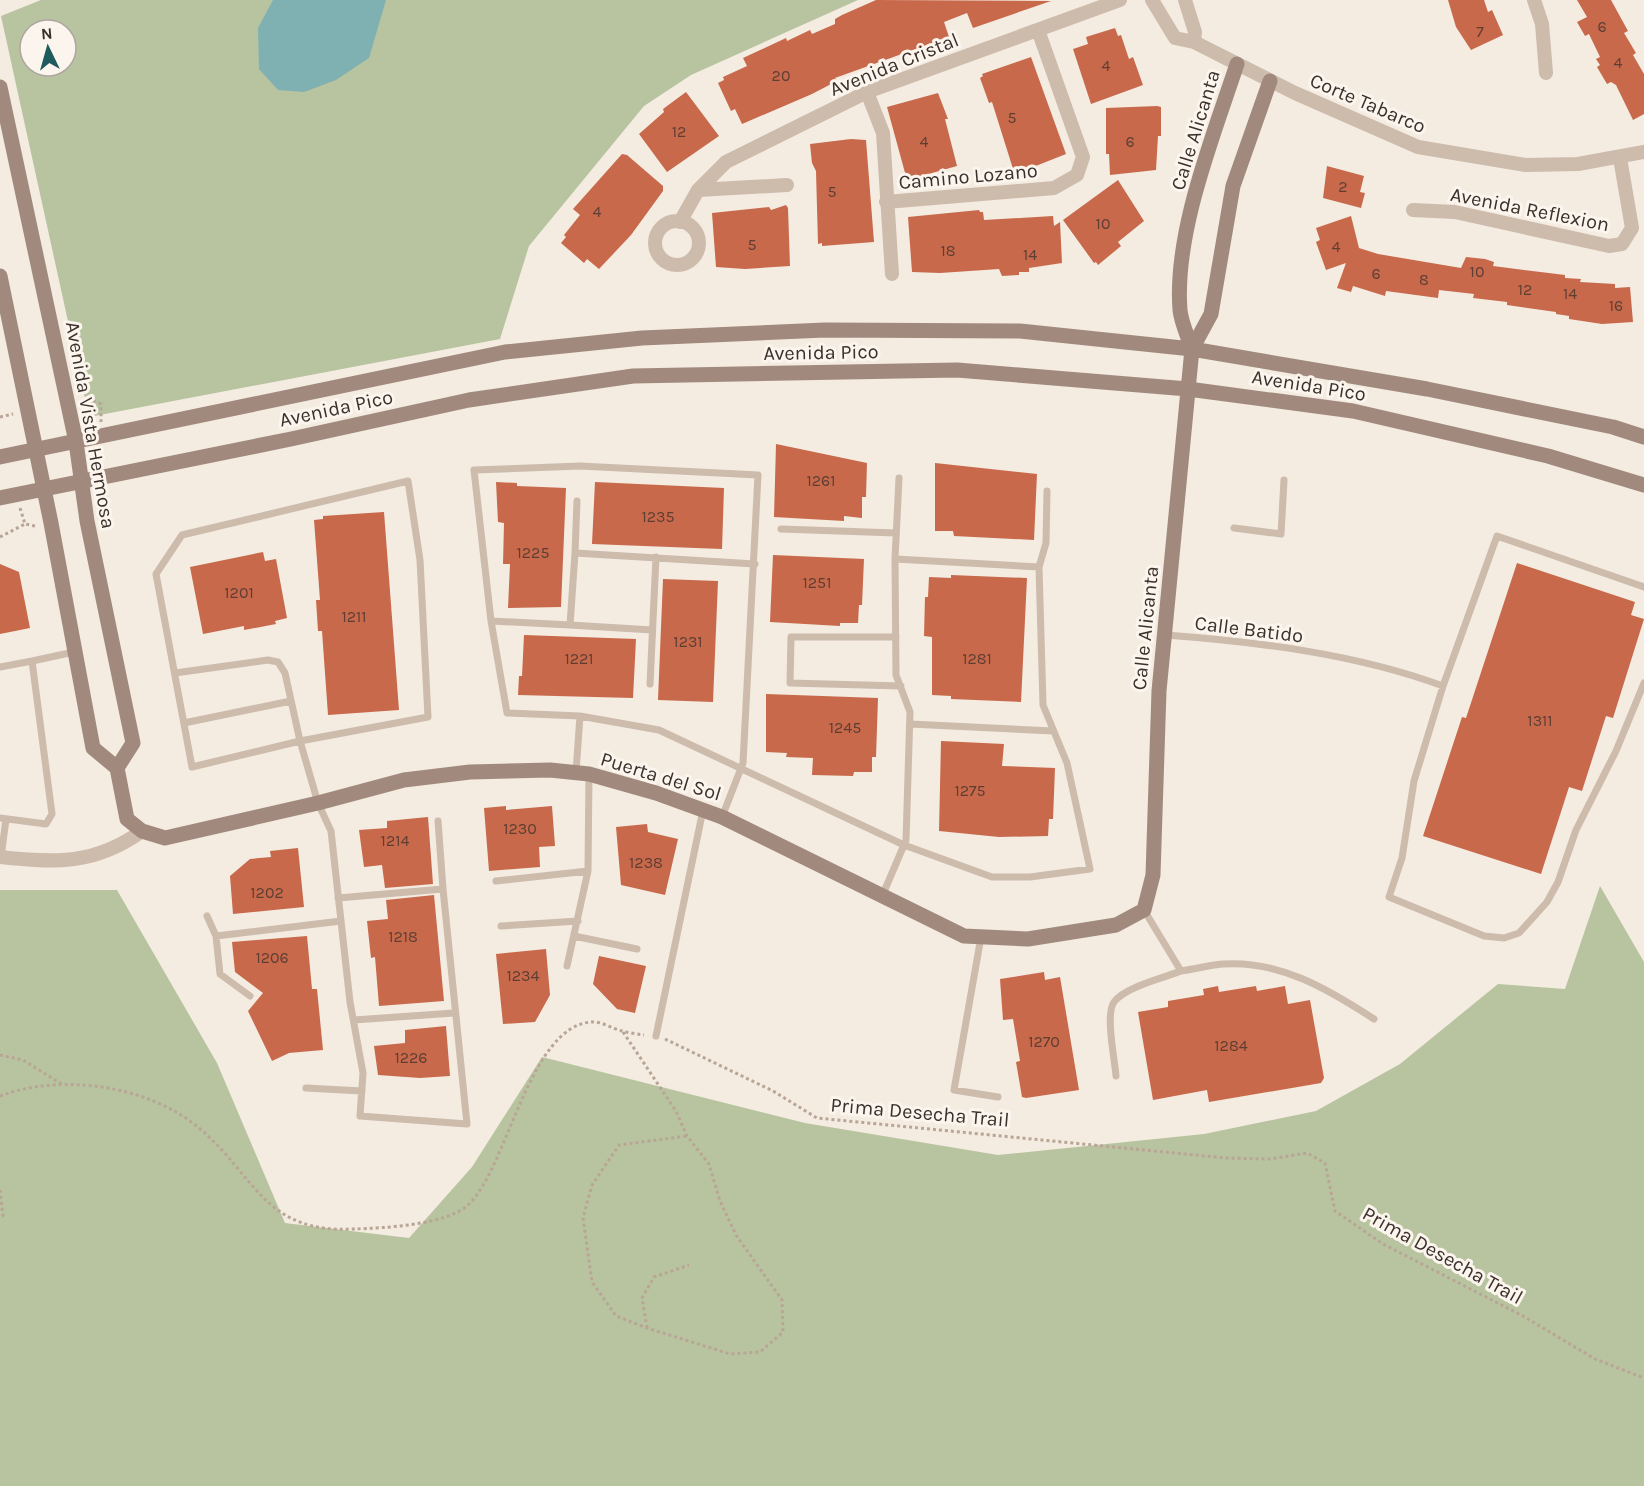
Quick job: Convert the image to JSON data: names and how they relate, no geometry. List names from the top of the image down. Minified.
{"streets":{"main road":["Calle Alicanta","Avenida Pico","Avenida Vista Hermosa","Puerta del Sol"],"street":["Avenida Cristal","Corte Tabarco","Camino Lozano","Avenida Reflexion"],"lane":["Calle Batido"],"path":["Prima Desecha Trail"]},"crossings":[["Avenida Cristal","Camino Lozano"],["Corte Tabarco","Calle Alicanta"],["Corte Tabarco","Avenida Reflexion"],["Calle Alicanta","Avenida Pico"],["Calle Alicanta","Calle Batido"],["Calle Alicanta","Puerta del Sol"],["Avenida Pico","Avenida Vista Hermosa"]],"house_numbers":["6","7","4","4","20","5","12","4","6","2","5","4","10","5","4","18","14","10","6","8","12","14","16","1261","1235","1225","1251","1201","1211","1231","1221","1281","1311","1245","1275","1230","1214","1238","1202","1218","1206","1234","1270","1284","1226"],"north":"top"}
